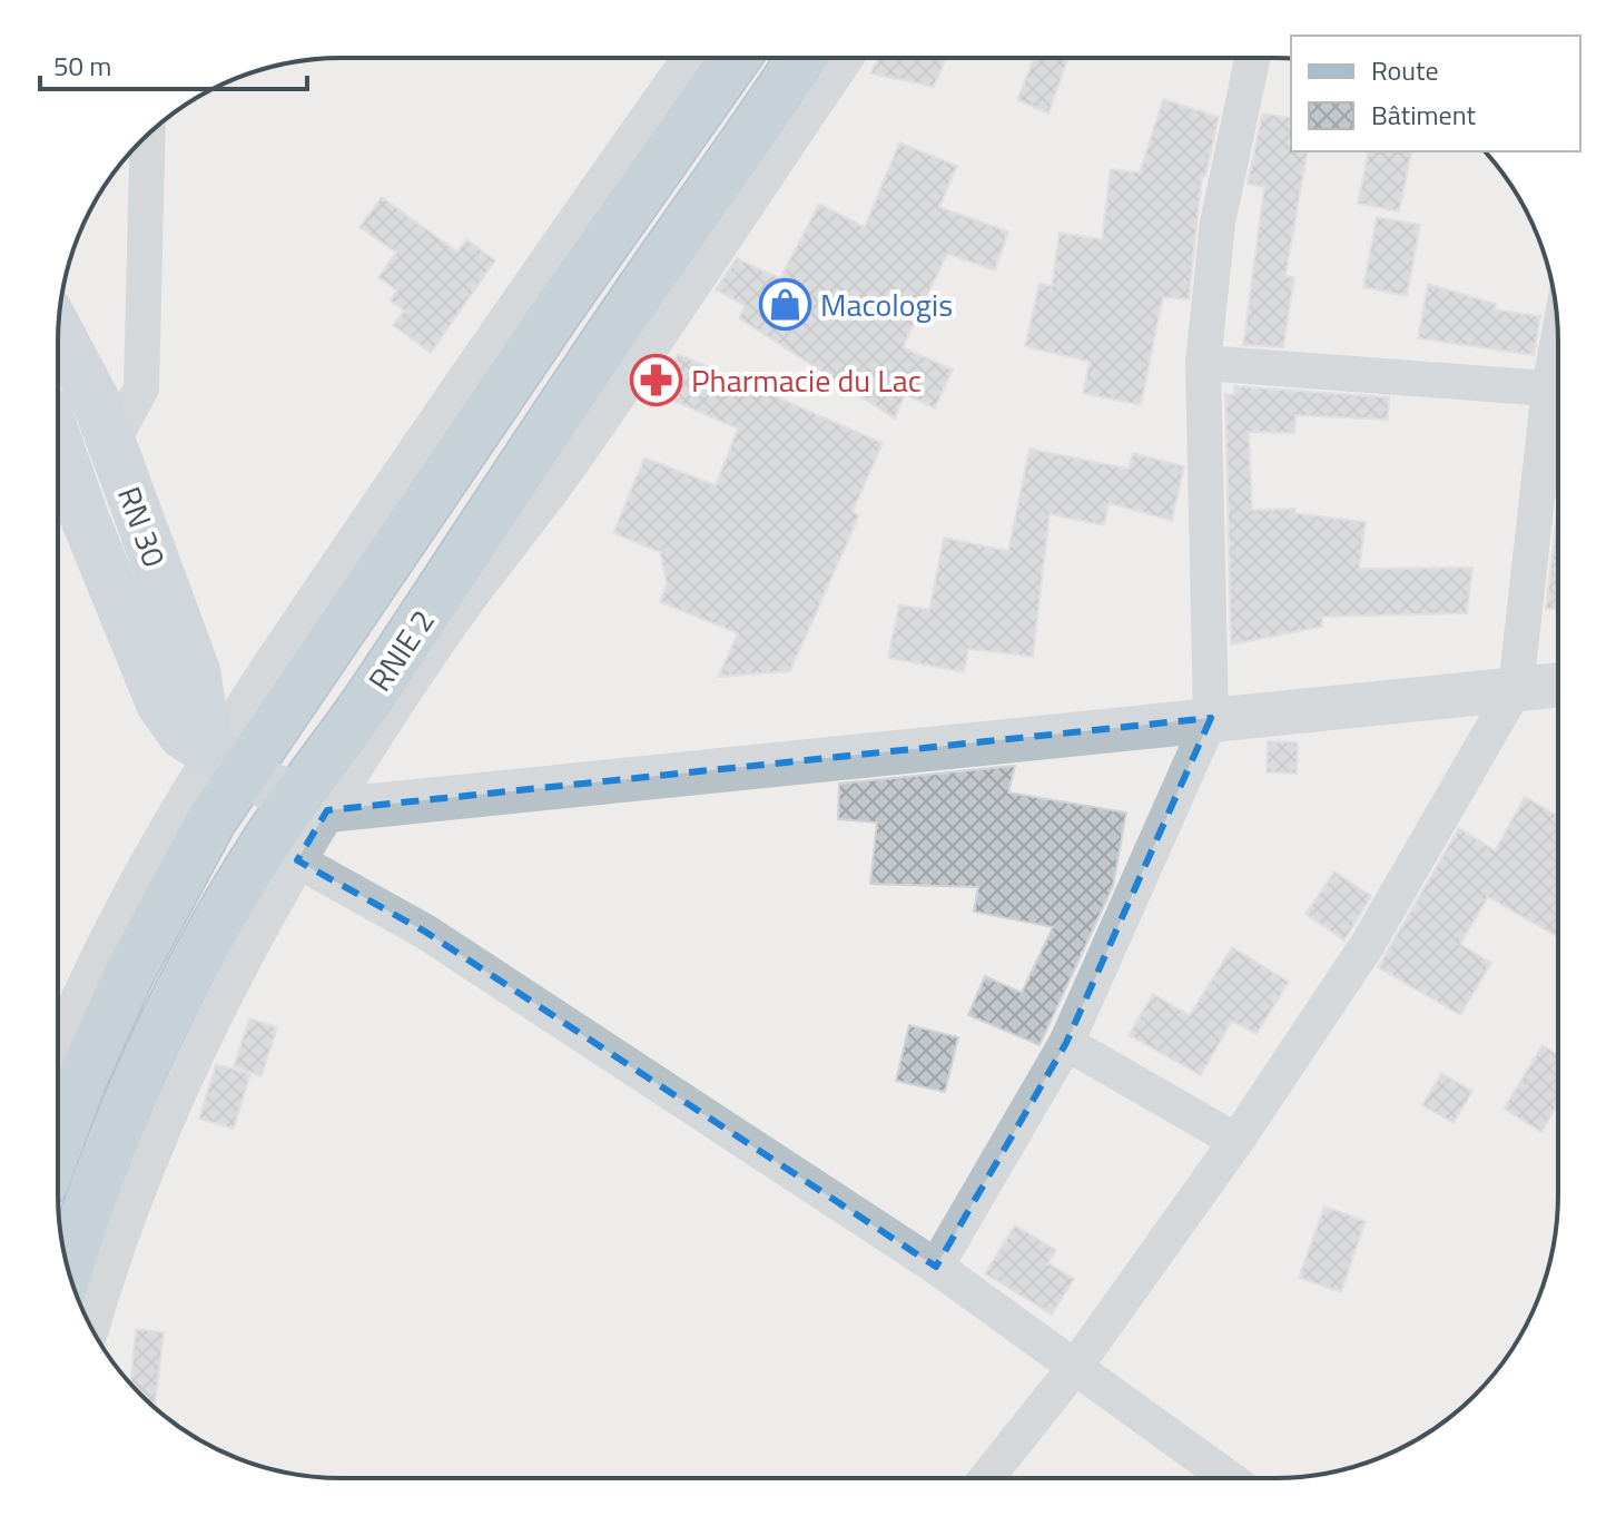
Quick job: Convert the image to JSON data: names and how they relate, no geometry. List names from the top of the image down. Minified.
{"streets":{"highway":["RNIE 2"],"main road":["RN 30"]},"crossings":[["RN 30","RNIE 2"]],"places":{"shop":["Macologis"],"pharmacy":["Pharmacie du Lac"]},"legend":["Route","Bâtiment"],"scale_bar":"50 m"}
